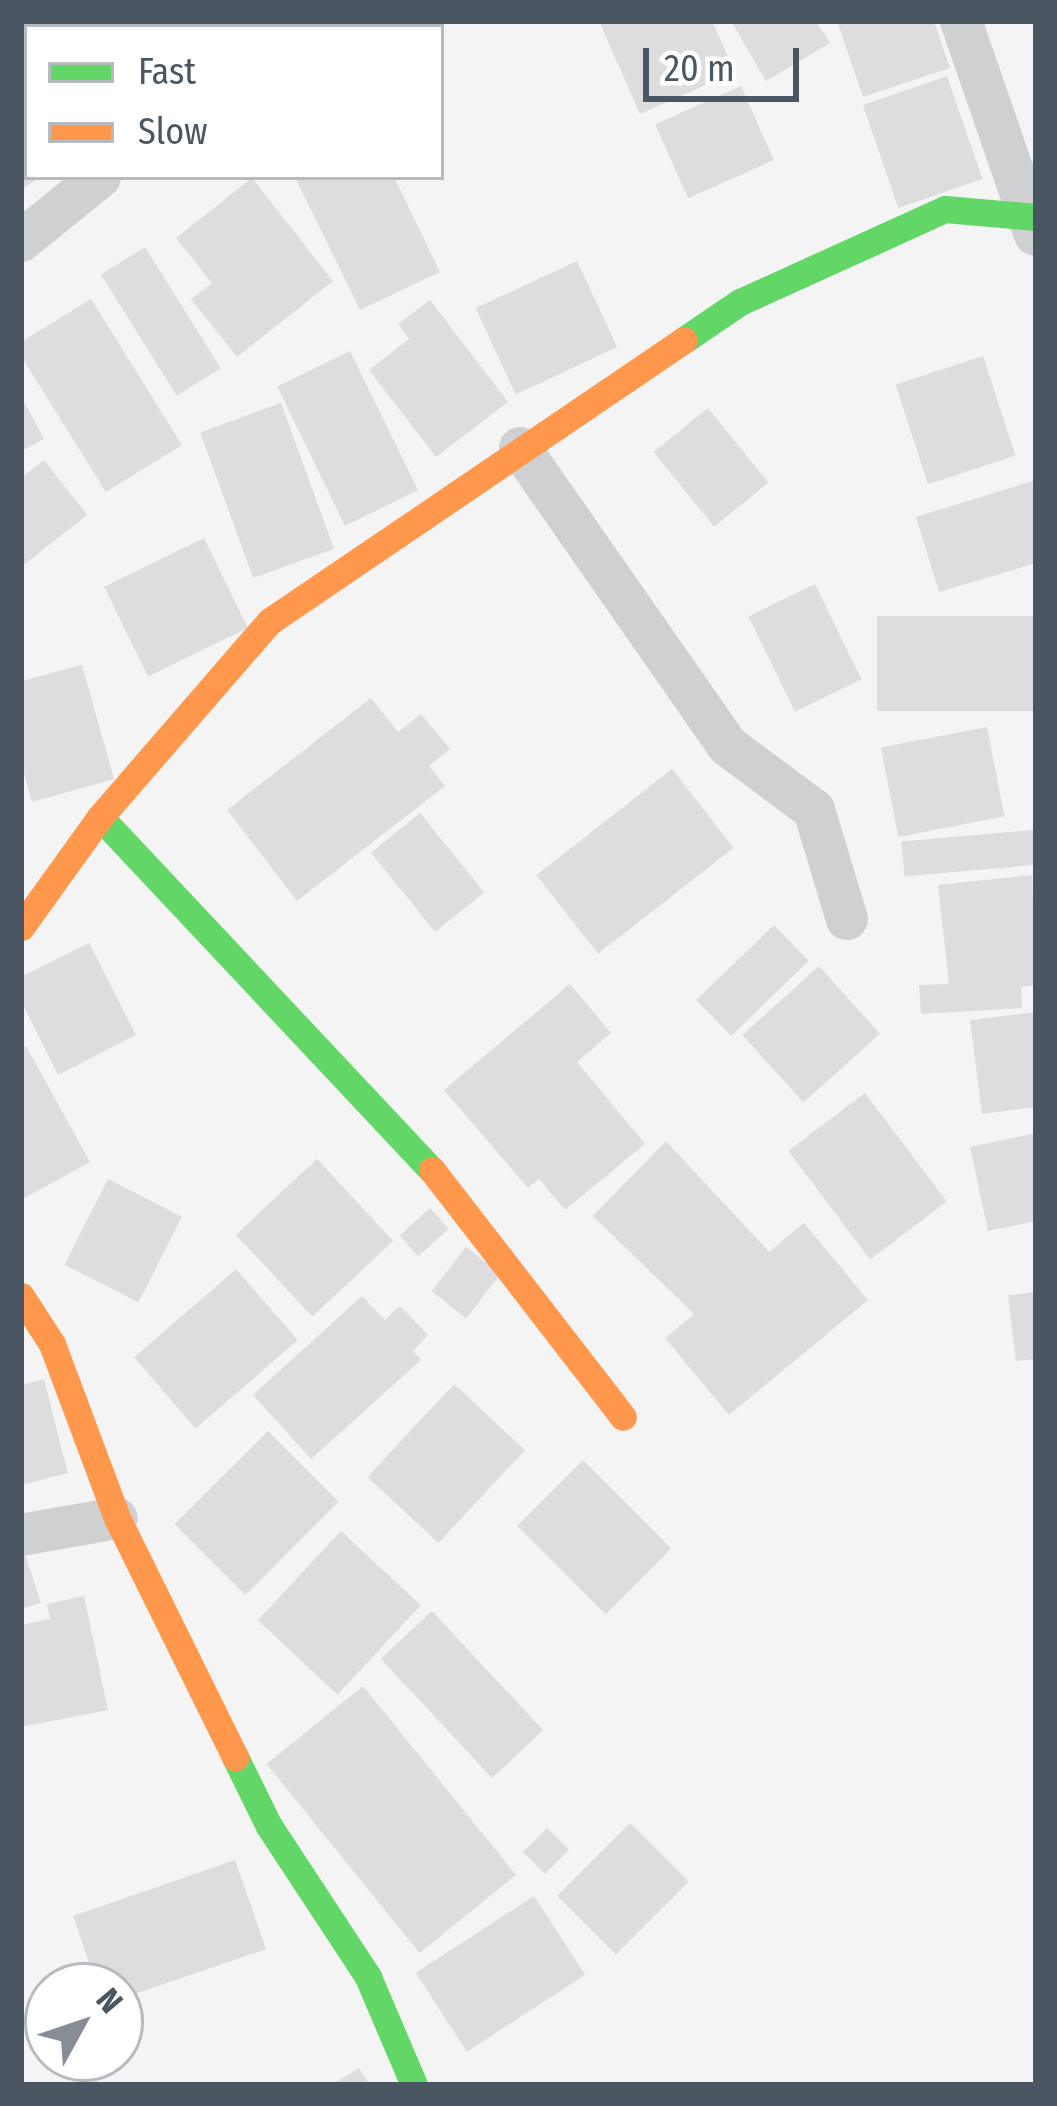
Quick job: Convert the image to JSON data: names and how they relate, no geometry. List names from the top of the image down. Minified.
{"legend":["Fast","Slow"],"scale_bar":"20 m","north":"top right"}
